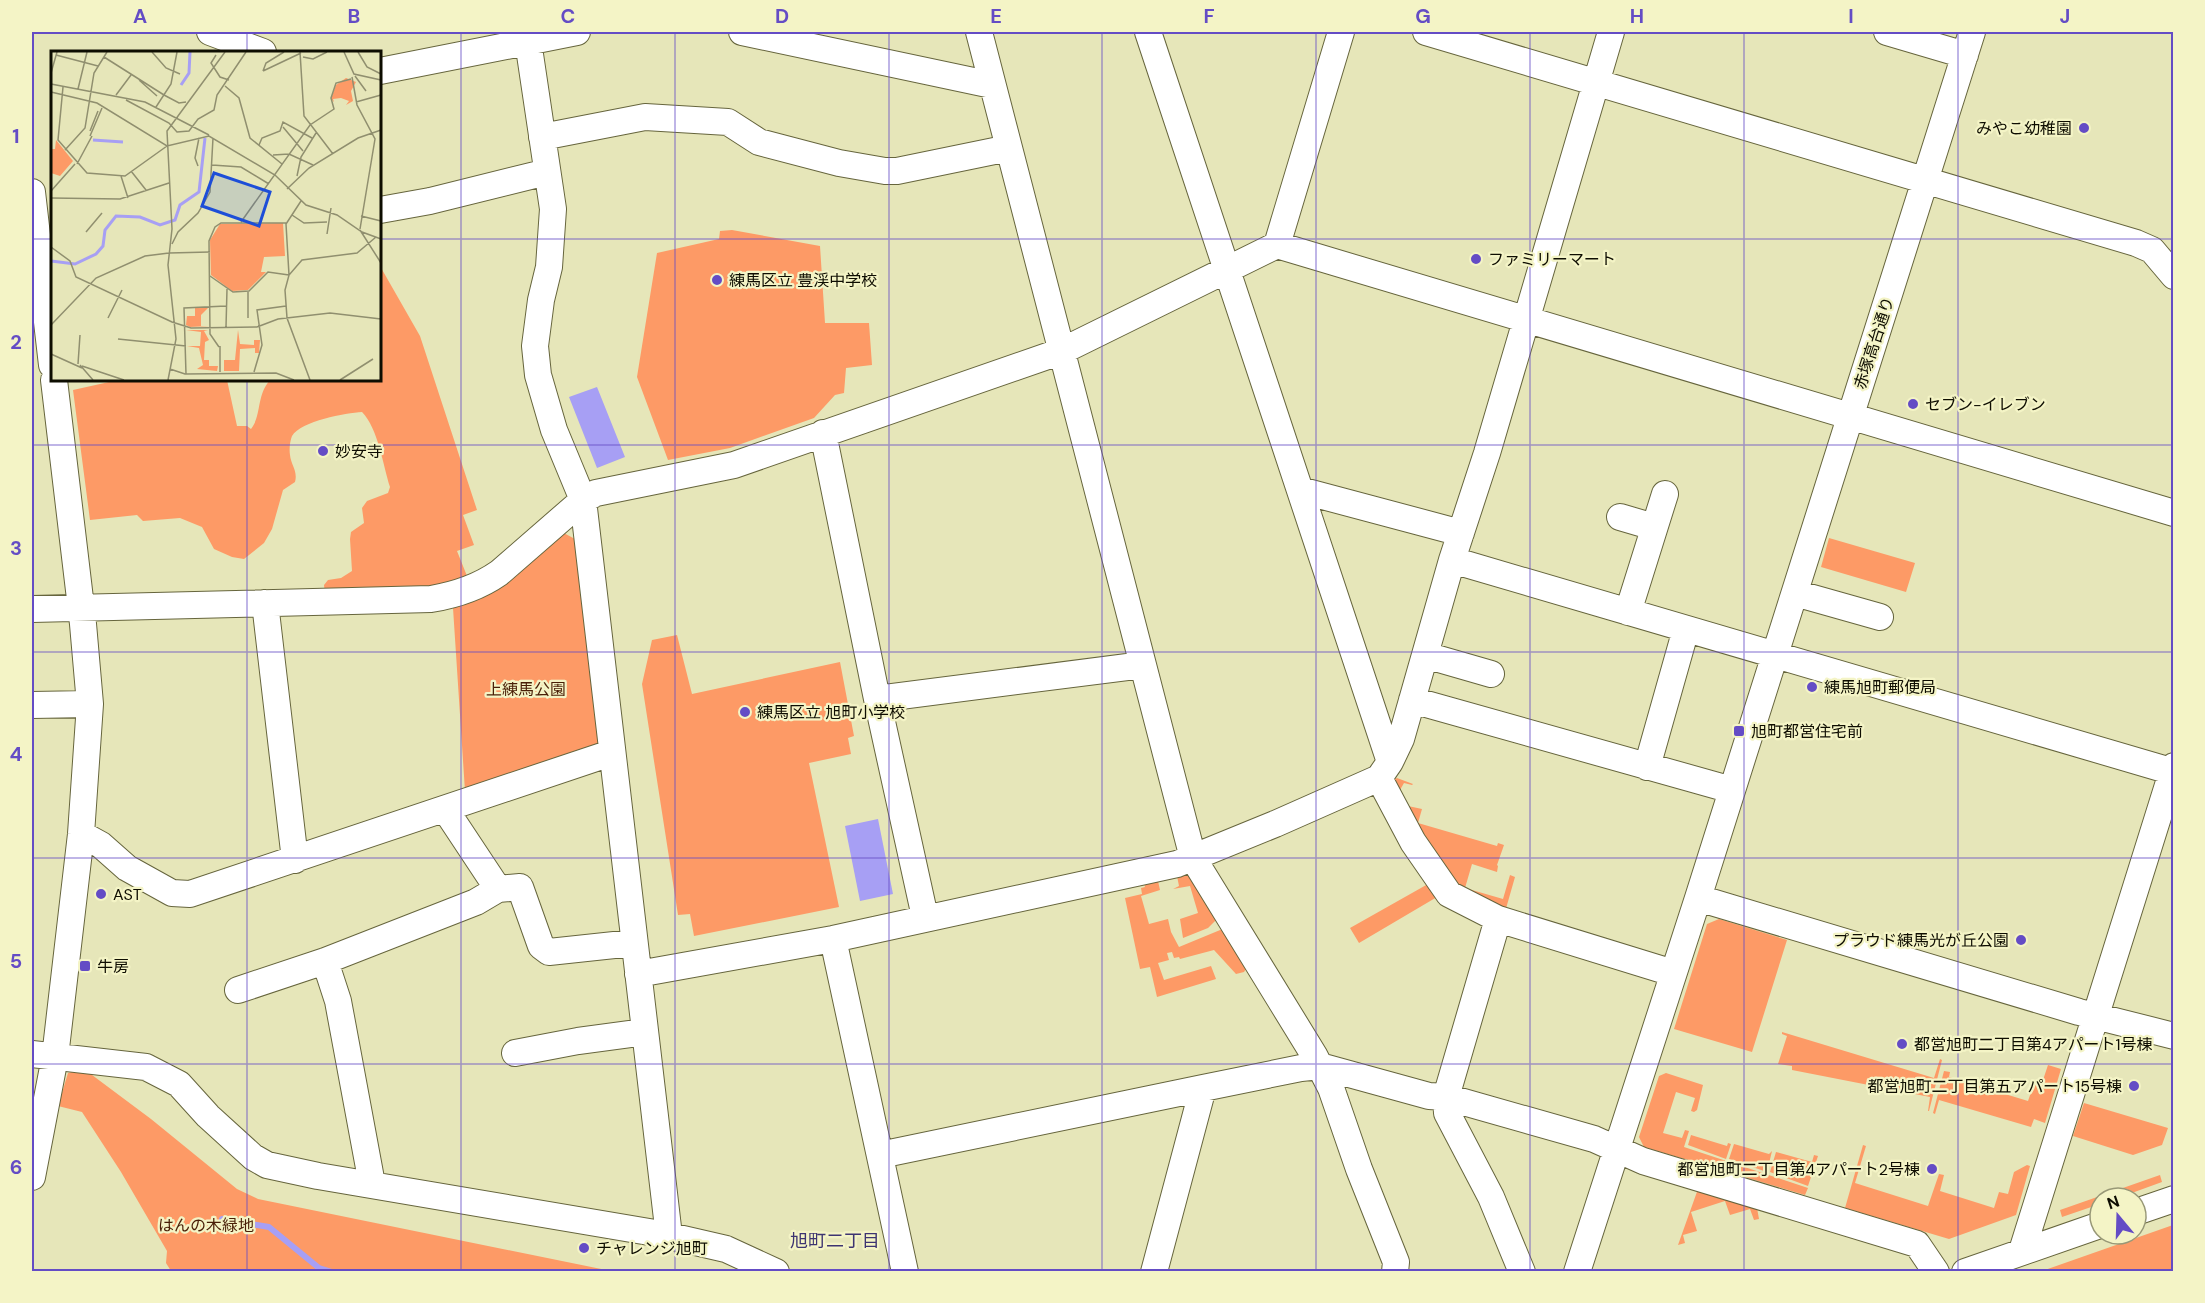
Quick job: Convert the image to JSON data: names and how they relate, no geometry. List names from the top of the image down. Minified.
{"streets":{"street":["赤塚高台通り"]},"districts":["旭町二丁目"],"parks":["上練馬公園","はんの木緑地"],"places":{"other":["みやこ幼稚園","ファミリーマート","練馬区立 豊渓中学校","セブン-イレブン","妙安寺","練馬旭町郵便局","練馬区立 旭町小学校","AST","プラウド練馬光が丘公園","都営旭町二丁目第4アパート1号棟","都営旭町二丁目第五アパート15号棟","都営旭町二丁目第4アパート2号棟","チャレンジ旭町"],"transit":["旭町都営住宅前","牛房"]},"north":"top","grid":{"columns":["A","B","C","D","E","F","G","H","I","J"],"rows":["1","2","3","4","5","6"]}}
